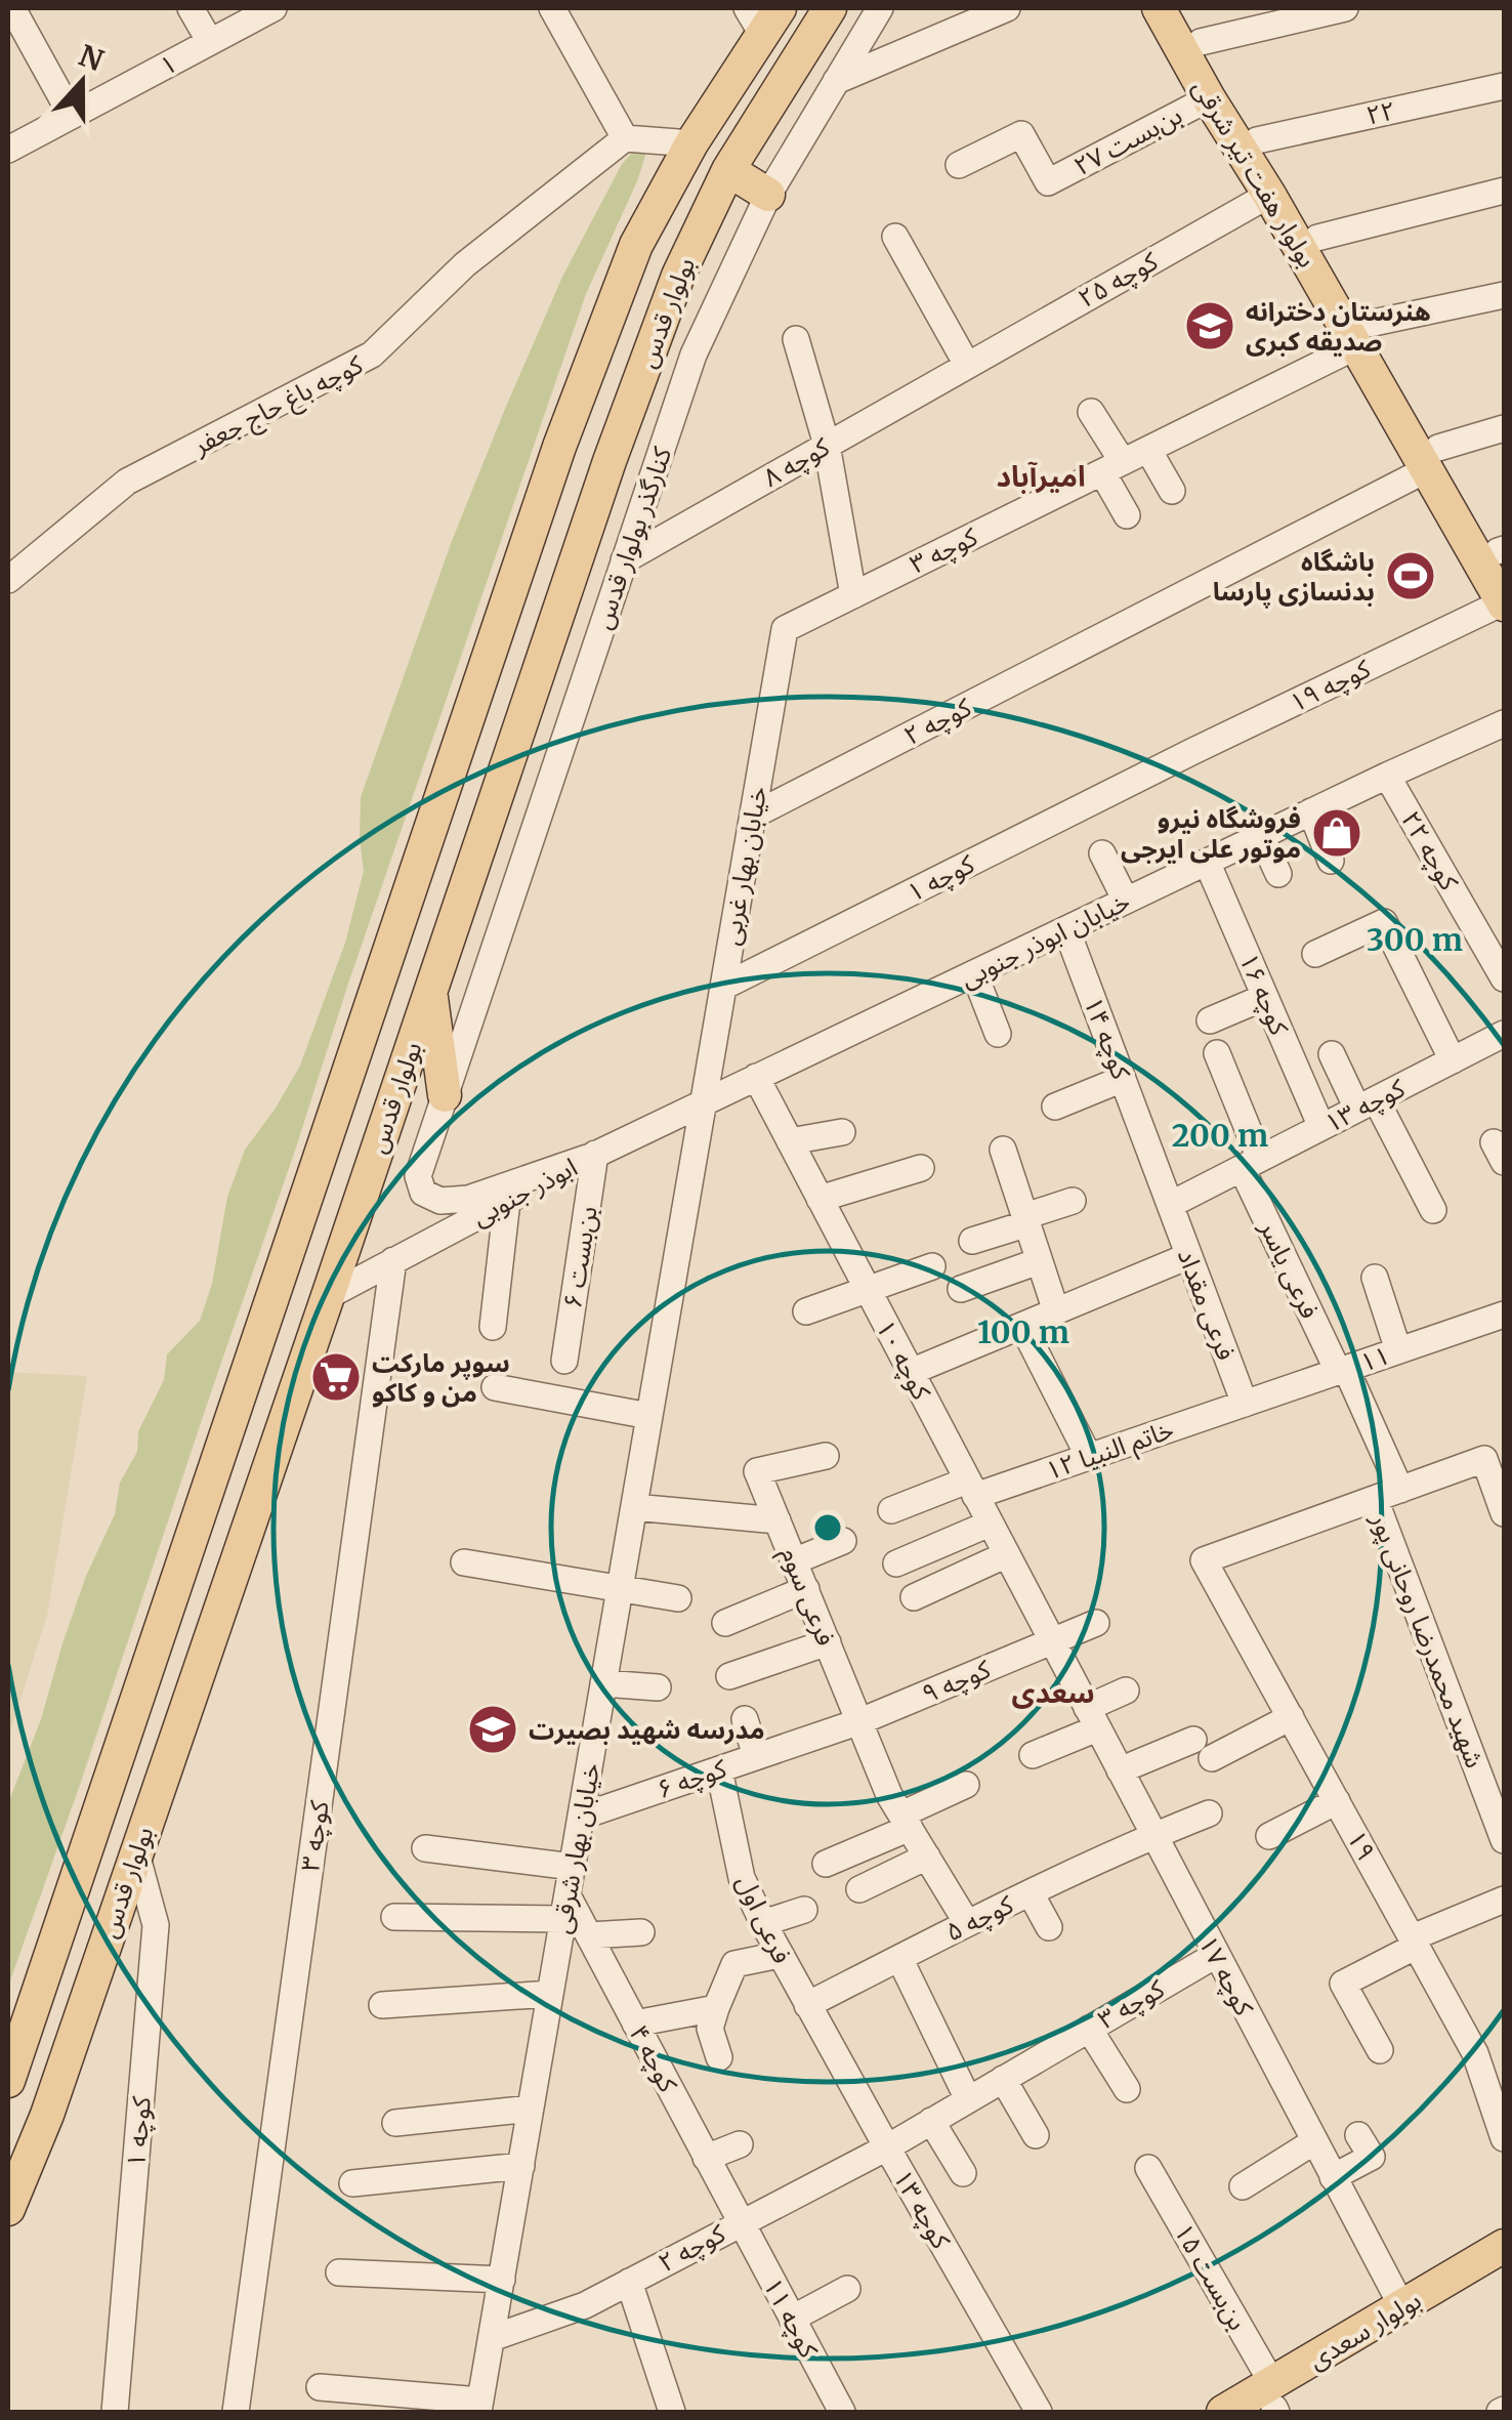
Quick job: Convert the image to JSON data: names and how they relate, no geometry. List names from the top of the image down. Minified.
{"streets":{"main road":["بولوار هفت تیر شرقی","بولوار قدس","بولوار سعدی"],"street":["۱","۲۲","بن‌بست ۲۷","کوچه ۲۵","کوچه باغ حاج جعفر","کوچه ۸","کنارگذر بولوار قدس","کوچه ۳","کوچه ۱۹","کوچه ۲","کوچه ۲۲","خیابان بهار غربی","کوچه ۱","خیابان ابوذر جنوبی","کوچه ۱۶","کوچه ۱۴","کوچه ۱۳","ابوذر جنوبی","بن‌بست ۶","فرعی یاسر","فرعی مقداد","۱۱","کوچه ۱۰","خاتم النبیا ۱۲","فرعی سوم","شهید محمدرضا روحانی پور","کوچه ۹","کوچه ۶","۱۹","خیابان بهار شرقی","کوچه ۵","فرعی اول","کوچه ۱۷","کوچه ۴","بن‌بست ۱۵","کوچه ۱۱"]},"crossings":[["۲۲","بولوار هفت تیر شرقی"],["بن‌بست ۲۷","بولوار هفت تیر شرقی"],["بولوار هفت تیر شرقی","کوچه ۲۵"],["بولوار هفت تیر شرقی","کوچه ۳"],["بولوار هفت تیر شرقی","کوچه ۱۹"],["بولوار هفت تیر شرقی","کوچه ۲"],["کوچه ۲۵","کوچه ۸"],["بولوار قدس","کوچه ۱"],["بولوار قدس","ابوذر جنوبی"],["کوچه ۸","کنارگذر بولوار قدس"],["کنارگذر بولوار قدس","ابوذر جنوبی"],["کوچه ۳","کوچه ۲"],["کوچه ۳","خیابان بهار غربی"],["کوچه ۳","کوچه ۱۳"],["کوچه ۳","ابوذر جنوبی"],["کوچه ۳","کوچه ۱۷"],["کوچه ۱۹","کوچه ۱"],["کوچه ۲","خیابان بهار غربی"],["کوچه ۲","کوچه ۱۳"],["کوچه ۲","خیابان بهار شرقی"],["کوچه ۲","کوچه ۴"],["کوچه ۲","کوچه ۱۱"],["کوچه ۲۲","خیابان ابوذر جنوبی"],["خیابان بهار غربی","کوچه ۱"],["خیابان بهار غربی","خیابان ابوذر جنوبی"],["خیابان بهار غربی","خیابان بهار شرقی"],["خیابان ابوذر جنوبی","کوچه ۱۶"],["خیابان ابوذر جنوبی","کوچه ۱۴"],["خیابان ابوذر جنوبی","ابوذر جنوبی"],["خیابان ابوذر جنوبی","بن‌بست ۶"],["خیابان ابوذر جنوبی","کوچه ۱۰"],["خیابان ابوذر جنوبی","خیابان بهار شرقی"],["کوچه ۱۶","کوچه ۱۳"],["کوچه ۱۴","کوچه ۱۳"],["کوچه ۱۴","فرعی مقداد"],["کوچه ۱۳","فرعی یاسر"],["کوچه ۱۳","فرعی مقداد"],["کوچه ۱۳","کوچه ۵"],["کوچه ۱۳","فرعی اول"],["ابوذر جنوبی","بن‌بست ۶"],["فرعی یاسر","۱۱"],["فرعی مقداد","۱۱"],["فرعی مقداد","خاتم النبیا ۱۲"],["۱۱","خاتم النبیا ۱۲"],["کوچه ۱۰","خاتم النبیا ۱۲"],["کوچه ۱۰","کوچه ۹"],["کوچه ۱۰","کوچه ۱۷"],["فرعی سوم","کوچه ۹"],["فرعی سوم","کوچه ۶"],["شهید محمدرضا روحانی پور","۱۹"],["کوچه ۹","کوچه ۶"],["کوچه ۹","کوچه ۱۷"],["کوچه ۶","خیابان بهار شرقی"],["کوچه ۶","فرعی اول"],["خیابان بهار شرقی","کوچه ۴"],["کوچه ۵","فرعی اول"],["کوچه ۵","کوچه ۱۷"],["کوچه ۱۷","بولوار سعدی"],["کوچه ۴","کوچه ۱۱"],["بن‌بست ۱۵","بولوار سعدی"]],"districts":["امیرآباد","سعدی"],"places":{"school or university":["هنرستان دخترانه صدیقه کبری","مدرسه شهید بصیرت"],"sports":["باشگاه بدنسازی پارسا"],"shop":["فروشگاه نیرو موتور علی ایرجی"],"supermarket":["سوپر مارکت من و کاکو"]},"north":"top","rings":["300 m","200 m","100 m"]}
